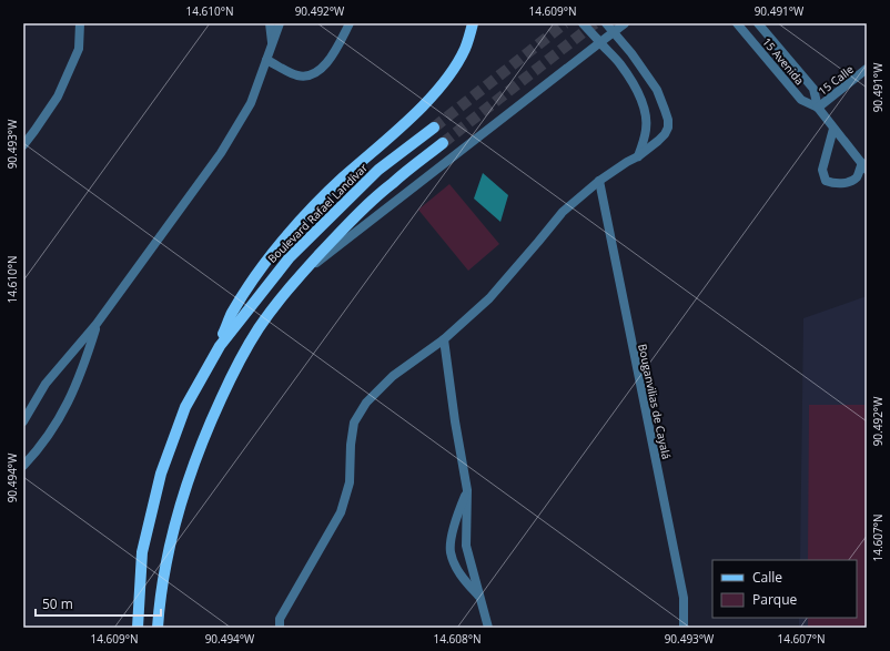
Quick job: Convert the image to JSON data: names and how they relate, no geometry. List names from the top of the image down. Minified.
{"streets":{"main road":["Boulevard Rafael Landívar"],"street":["15 Avenida","15 Calle","Bouganvilias de Cayalá"]},"crossings":[["15 Avenida","15 Calle"]],"legend":["Calle","Parque"],"scale_bar":"50 m","coordinates":["14.610°N","90.492°W","14.609°N","90.491°W","90.493°W","90.494°W","14.607°N","14.608°N"]}
